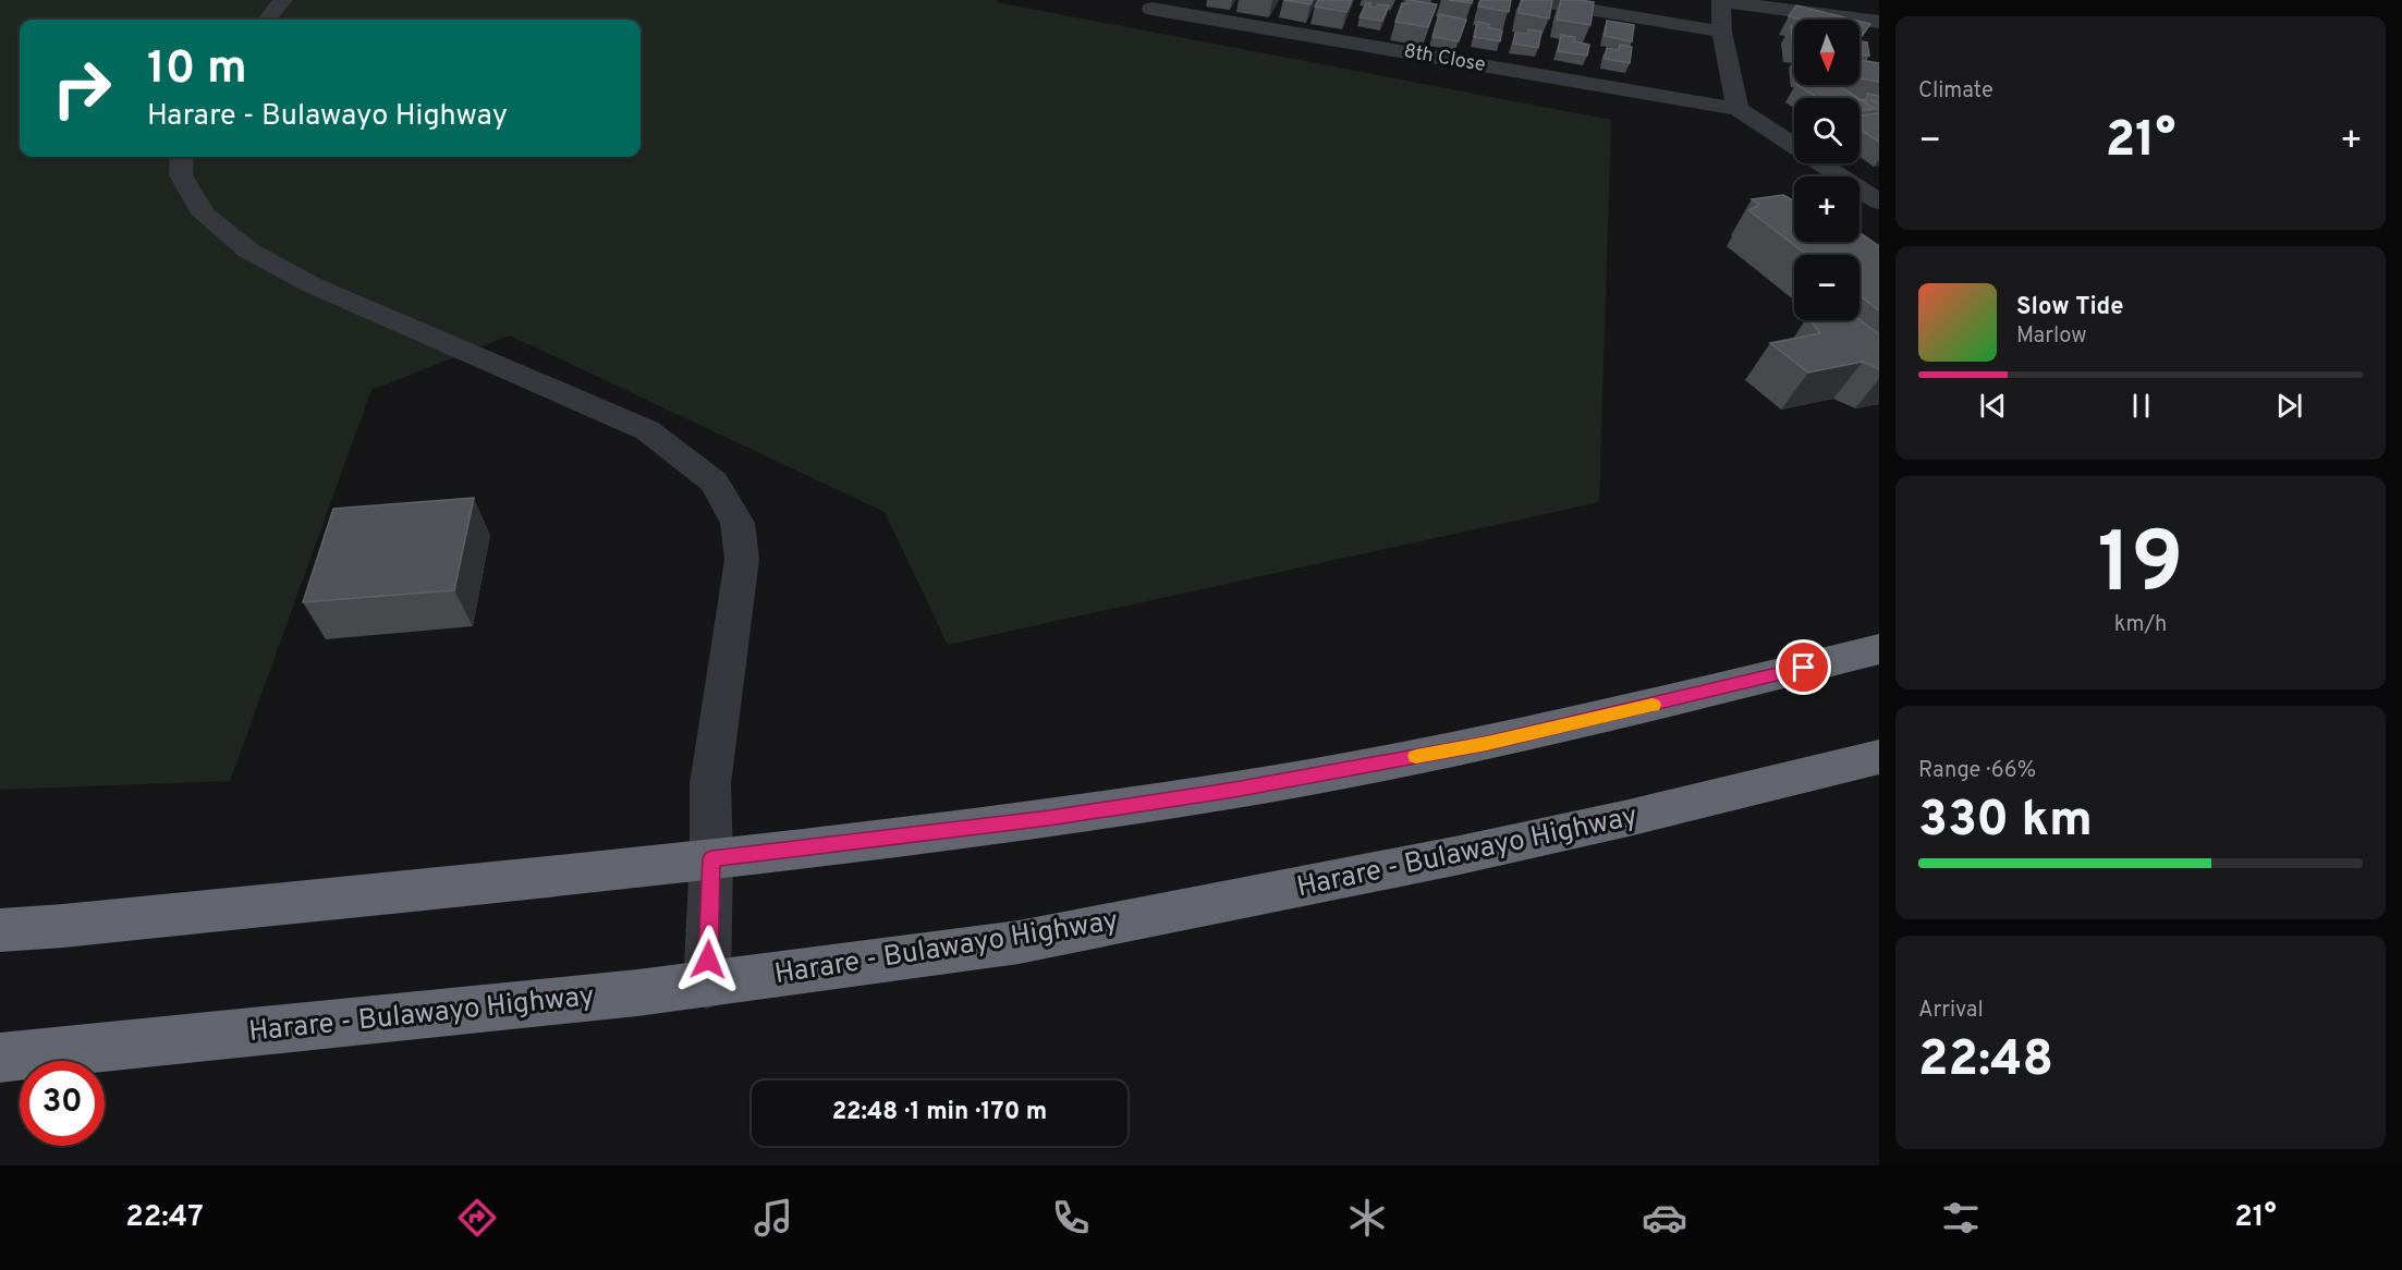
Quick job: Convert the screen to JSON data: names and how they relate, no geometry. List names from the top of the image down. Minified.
{"streets":{"highway":["Harare - Bulawayo Highway"],"street":["8th Close"]},"north":"bottom","page":{"tile":["Climate",["19","km/h"],["Range · 66%","330 km"],["Arrival","22:48"]],"map_buttons":["+","−"],"turn":["10 m","Harare - Bulawayo Highway"],"heat":["−","21°","+"],"song":["Slow Tide","Marlow"],"limit":"30","trip":"22:48 · 1 min · 170 m","tabs":["22:47","21°"]}}
